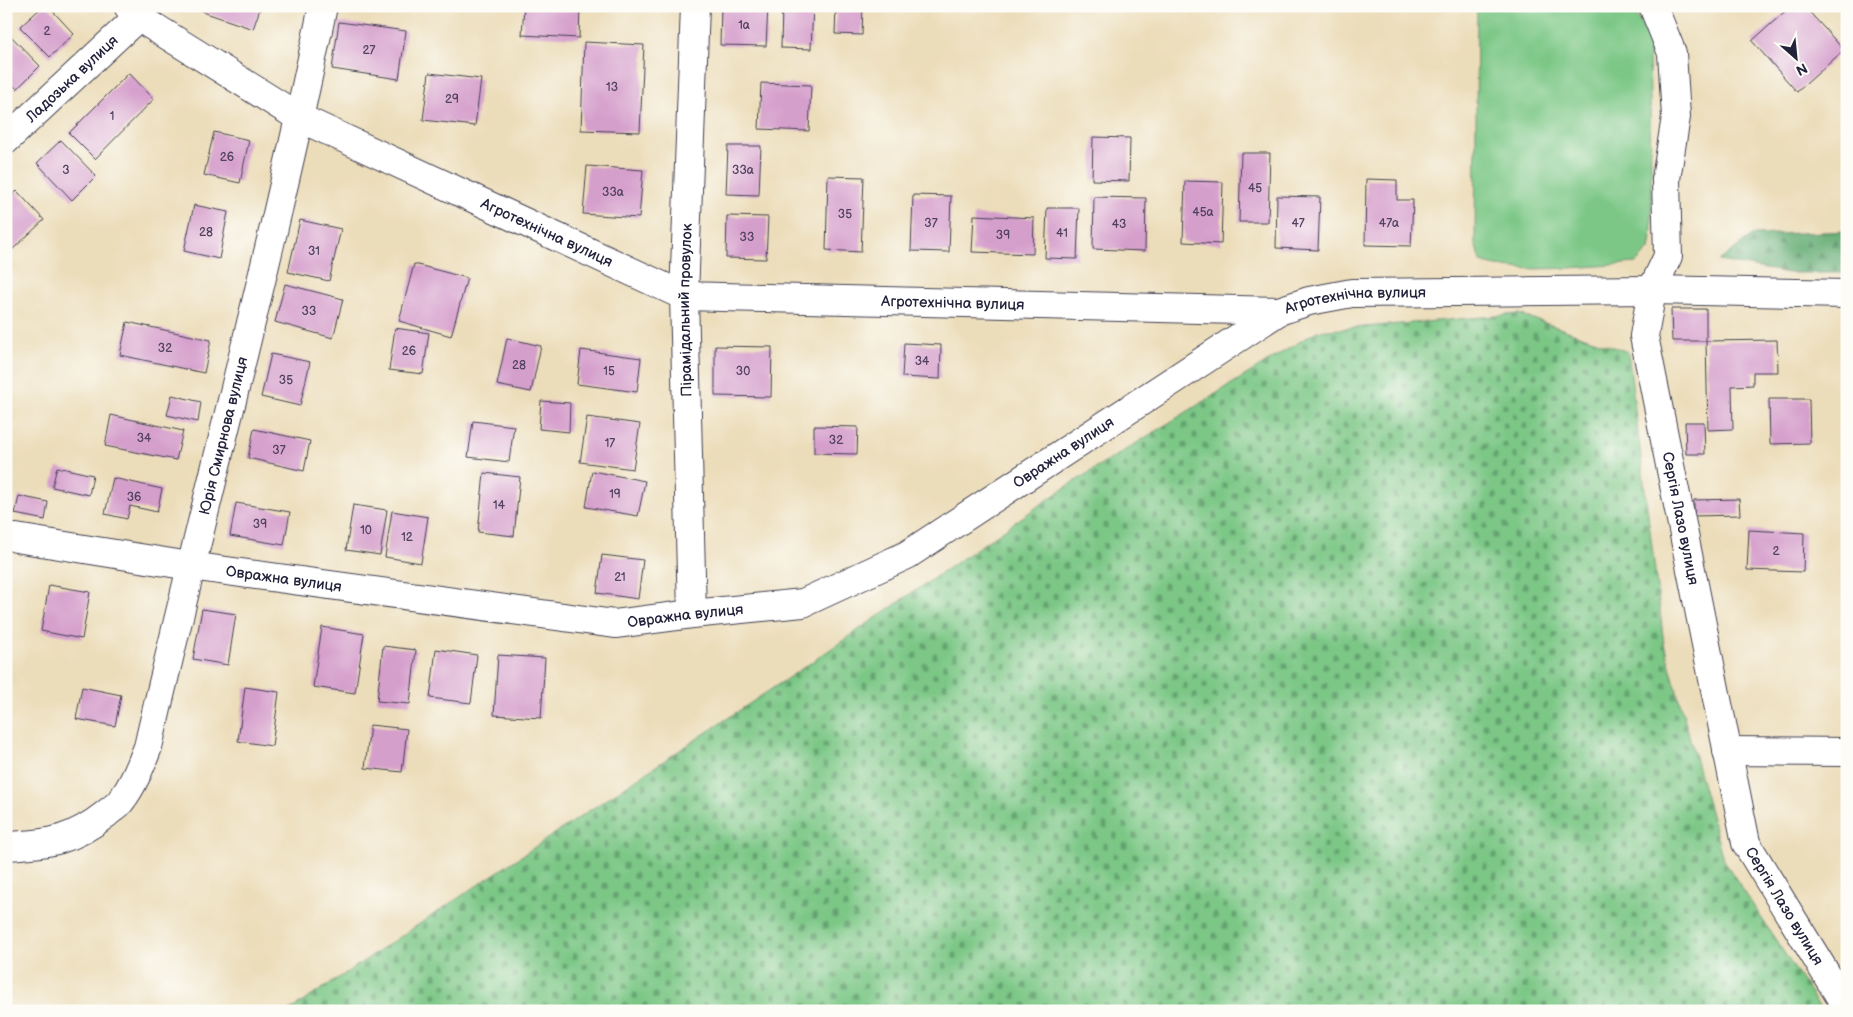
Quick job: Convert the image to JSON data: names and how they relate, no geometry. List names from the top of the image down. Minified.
{"streets":{"street":["Ладозька вулиця","Агротехнічна вулиця","Пірамідальний провулок","Юрія Смирнова вулиця","Овражна вулиця","Сергія Лазо вулиця"]},"crossings":[["Ладозька вулиця","Агротехнічна вулиця"],["Агротехнічна вулиця","Пірамідальний провулок"],["Агротехнічна вулиця","Юрія Смирнова вулиця"],["Агротехнічна вулиця","Овражна вулиця"],["Агротехнічна вулиця","Сергія Лазо вулиця"],["Пірамідальний провулок","Овражна вулиця"],["Юрія Смирнова вулиця","Овражна вулиця"]],"house_numbers":["1а","2","27","13","29","1","26","3","33а","45","33а","45а","35","37","47","47а","43","28","41","39","33","31","33","32","26","34","28","15","30","35","34","32","17","37","19","36","14","39","10","12","2","21"],"north":"bottom right"}
